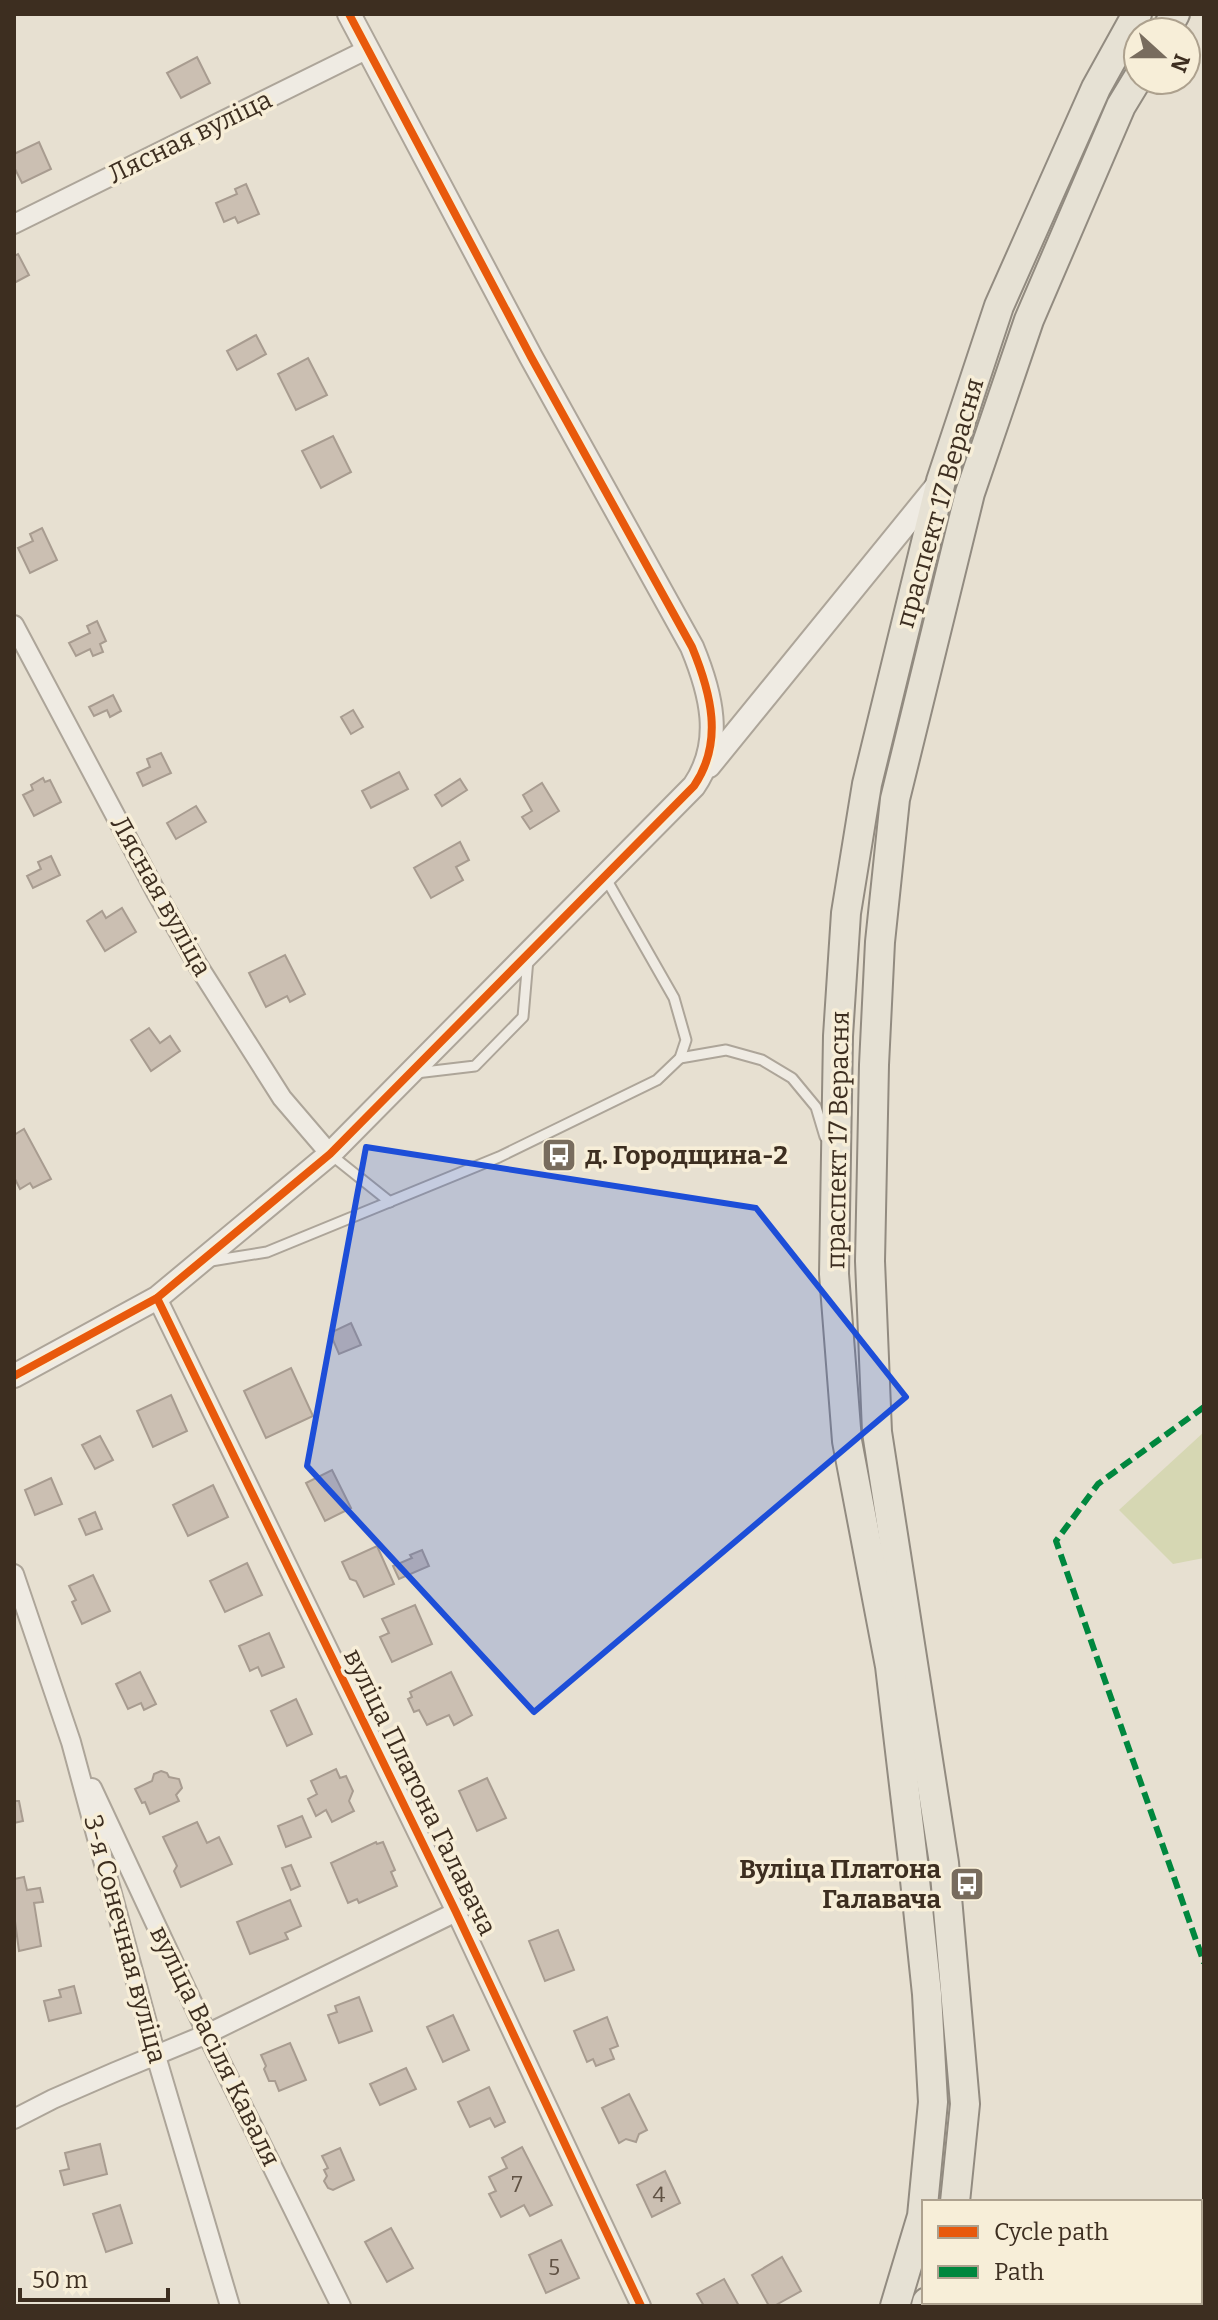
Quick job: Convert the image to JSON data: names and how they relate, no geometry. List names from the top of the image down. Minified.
{"streets":{"main road":["праспект 17 Верасня"],"street":["Лясная вуліца","вуліца Платона Галавача","3-я Сонечная вуліца","вуліца Васіля Каваля"]},"crossings":[["3-я Сонечная вуліца","вуліца Васіля Каваля"]],"places":{"bus stop":["д. Городщина-2","Вуліца Платона Галавача"]},"house_numbers":["7","4","5"],"legend":["Cycle path","Path"],"scale_bar":"50 m","north":"right"}
